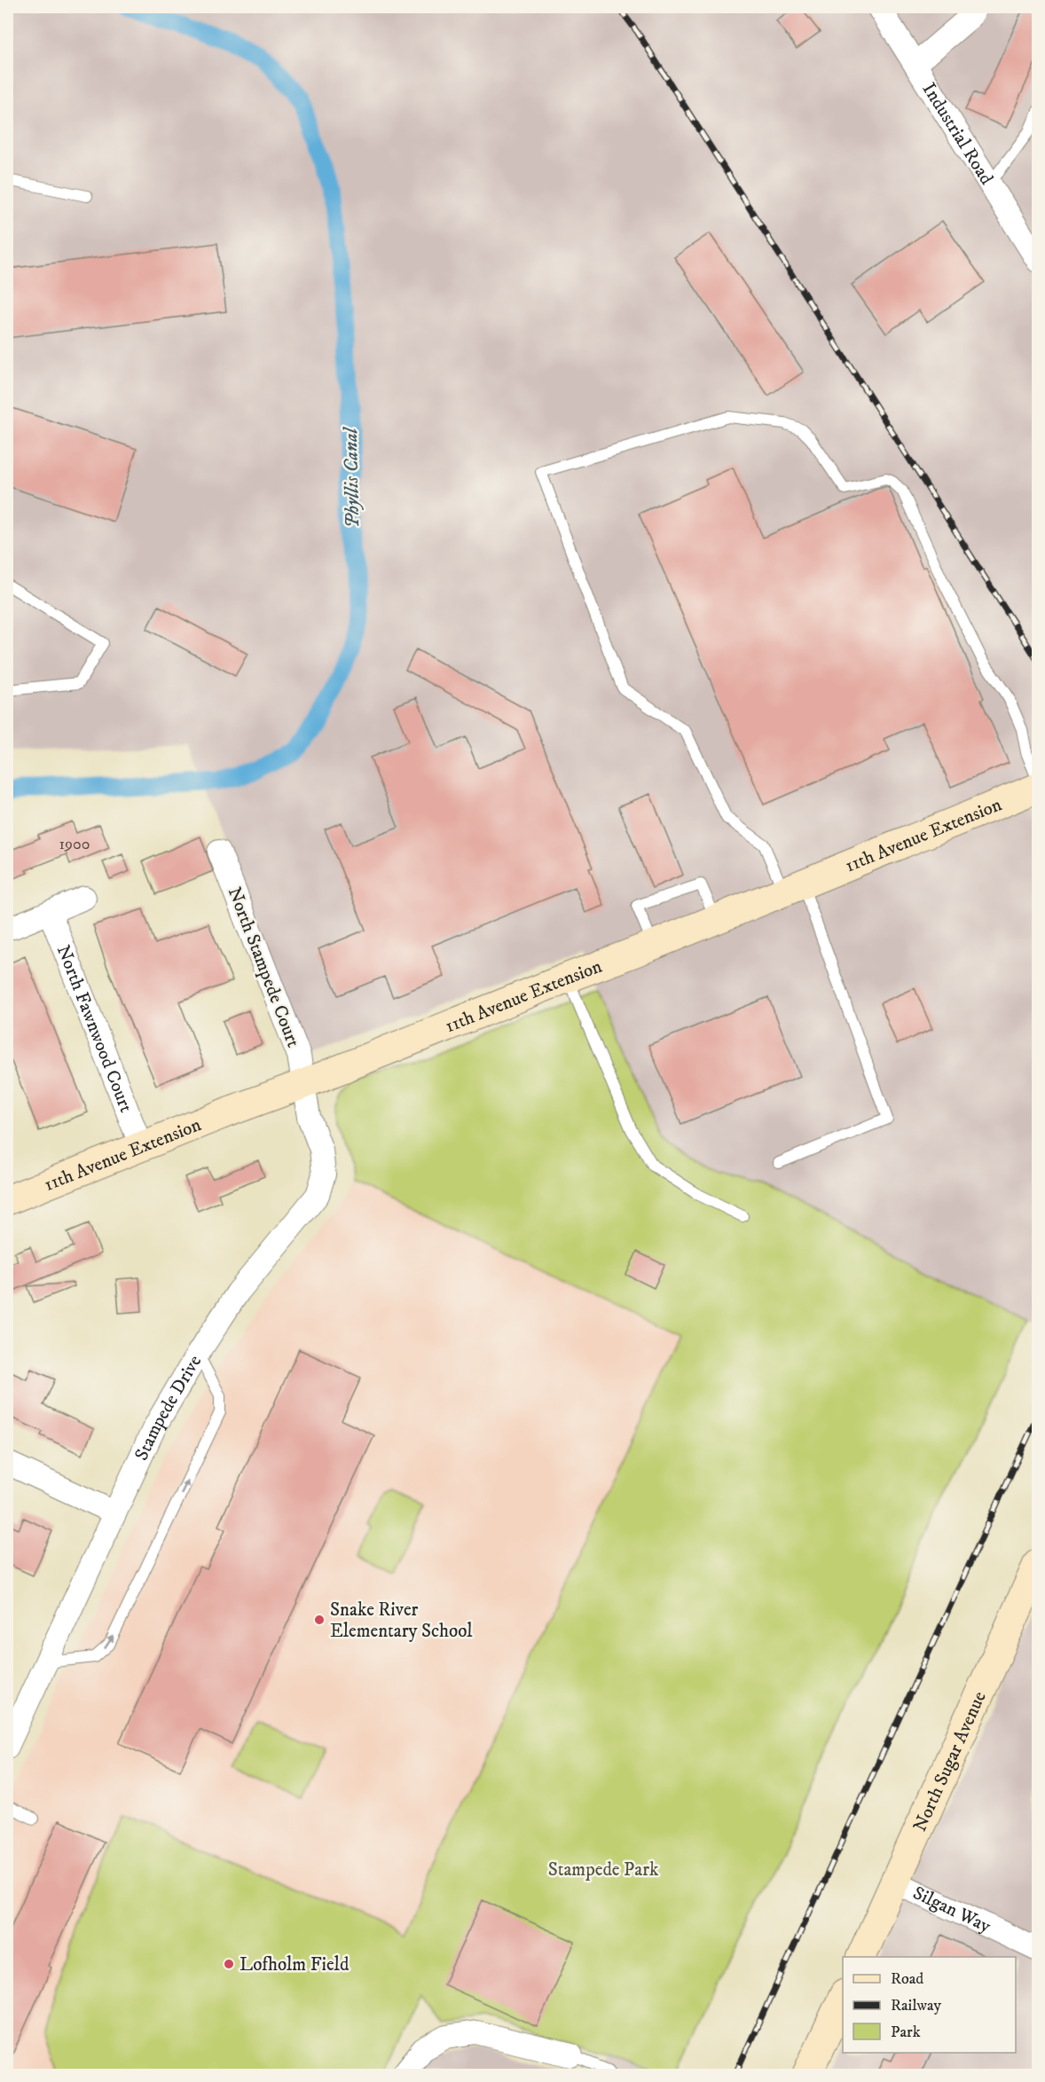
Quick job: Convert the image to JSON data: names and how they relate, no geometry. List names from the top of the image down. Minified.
{"streets":{"street":["Industrial Road","11th Avenue Extension","North Stampede Court","North Fawnwood Court","Stampede Drive","North Sugar Avenue","Silgan Way"]},"crossings":[["11th Avenue Extension","North Stampede Court"],["11th Avenue Extension","North Fawnwood Court"],["11th Avenue Extension","Stampede Drive"],["North Stampede Court","Stampede Drive"],["North Sugar Avenue","Silgan Way"]],"water":["Phyllis Canal"],"parks":["Stampede Park"],"places":["Snake River Elementary School","Lofholm Field"],"house_numbers":["1900"],"legend":["Road","Railway","Park"]}
